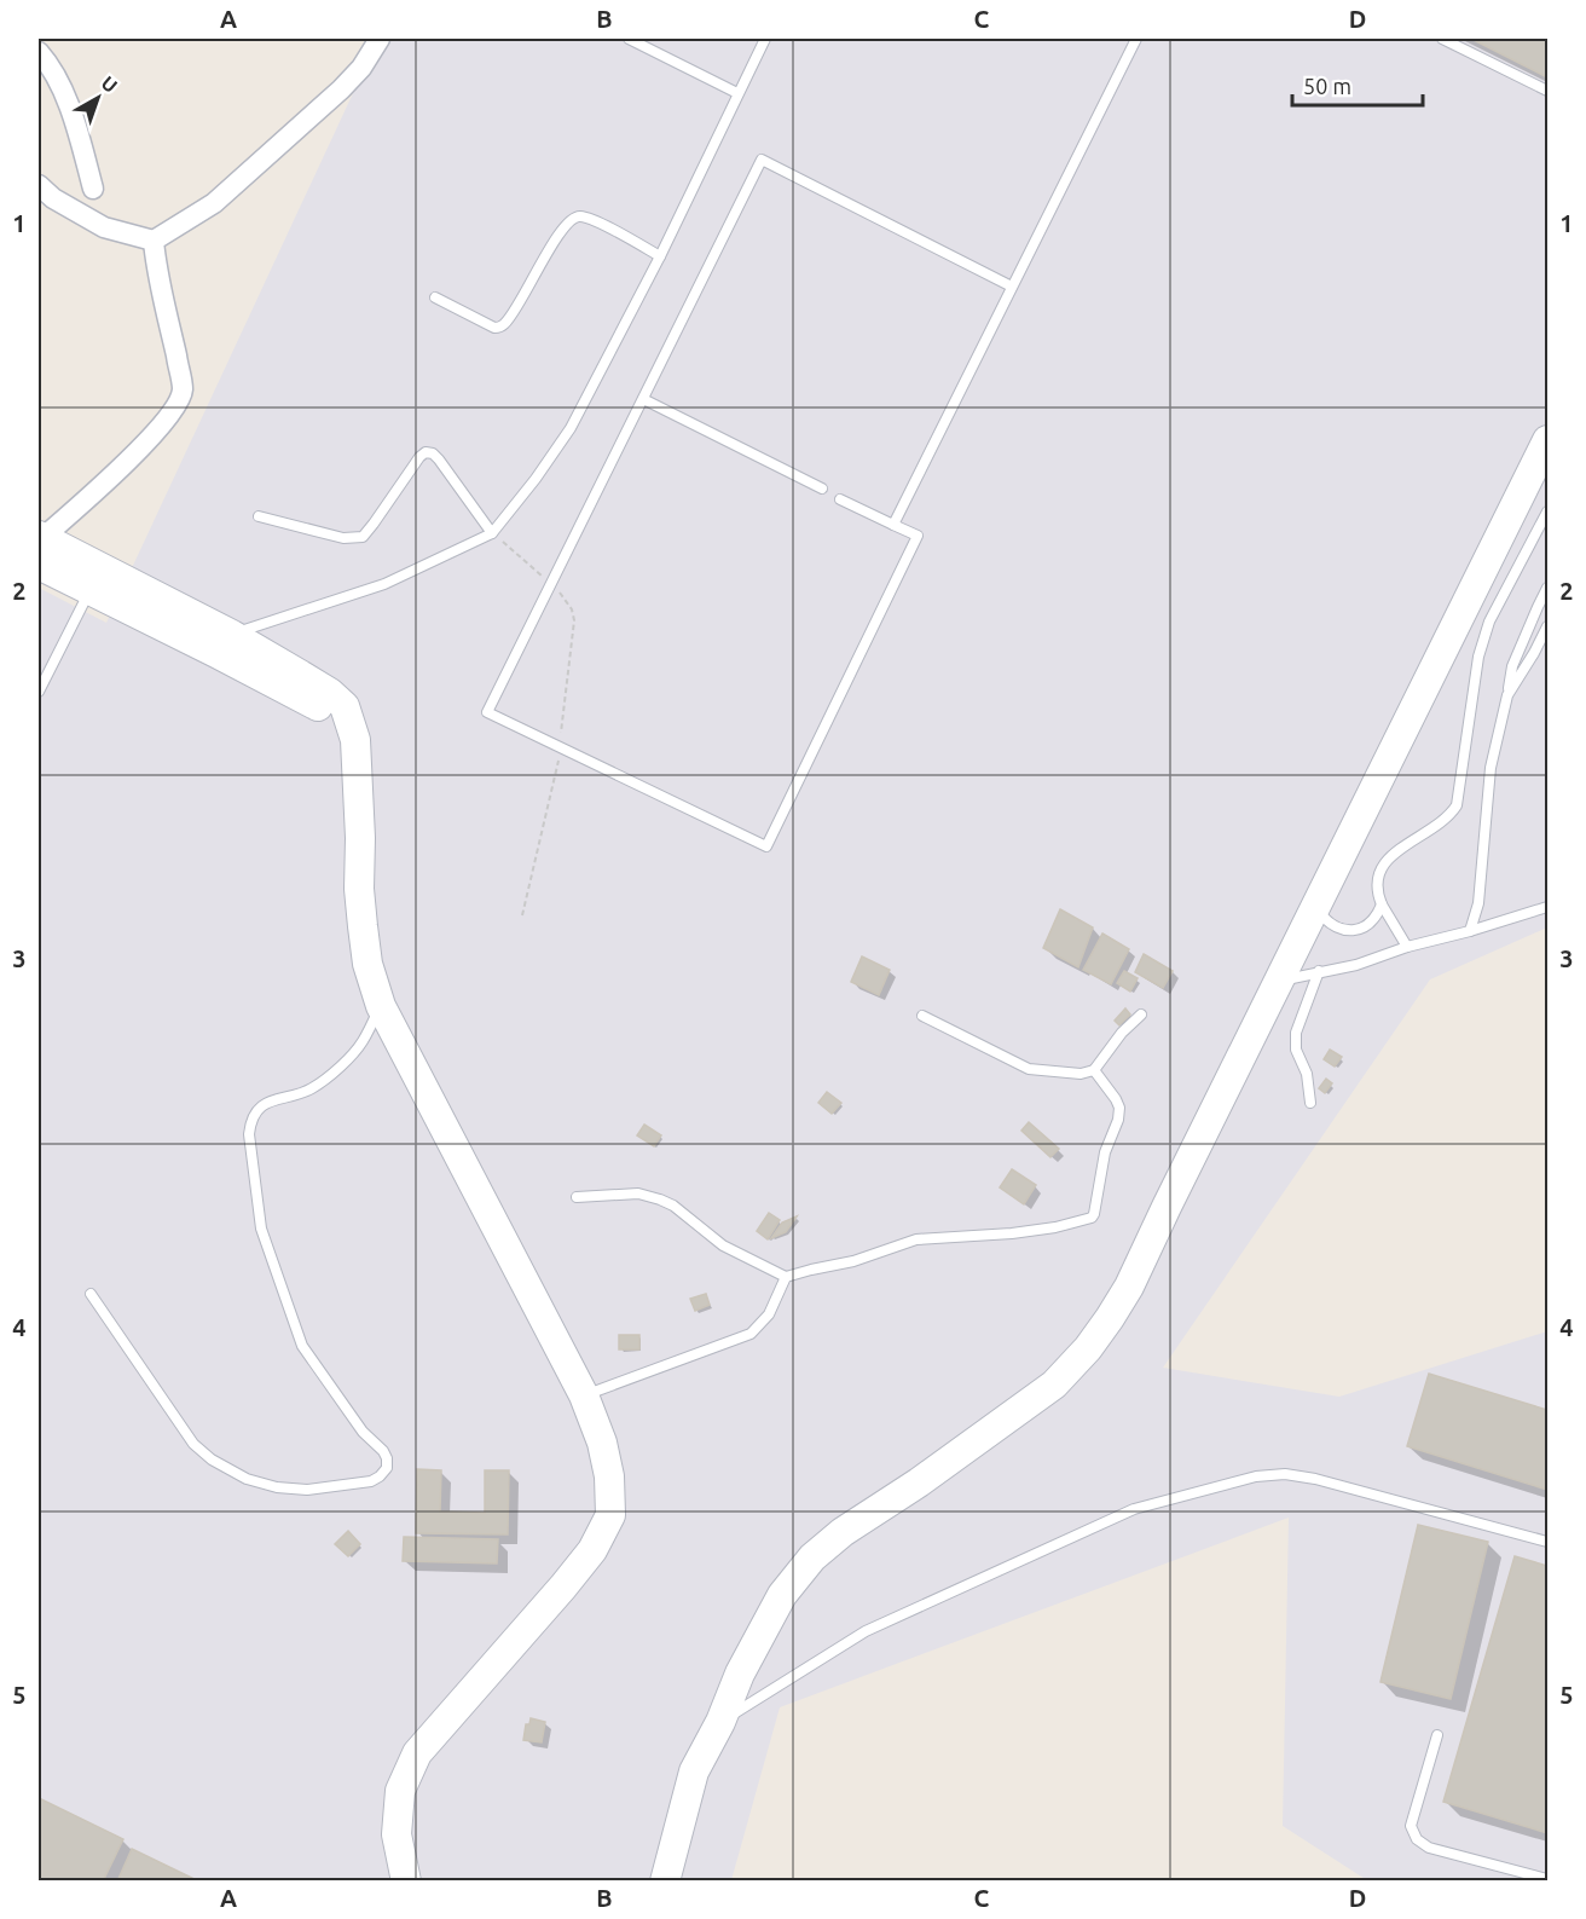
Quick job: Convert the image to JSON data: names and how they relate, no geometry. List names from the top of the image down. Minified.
{"scale_bar":"50 m","north":"top right","grid":{"columns":["A","B","C","D"],"rows":["1","2","3","4","5"]}}
